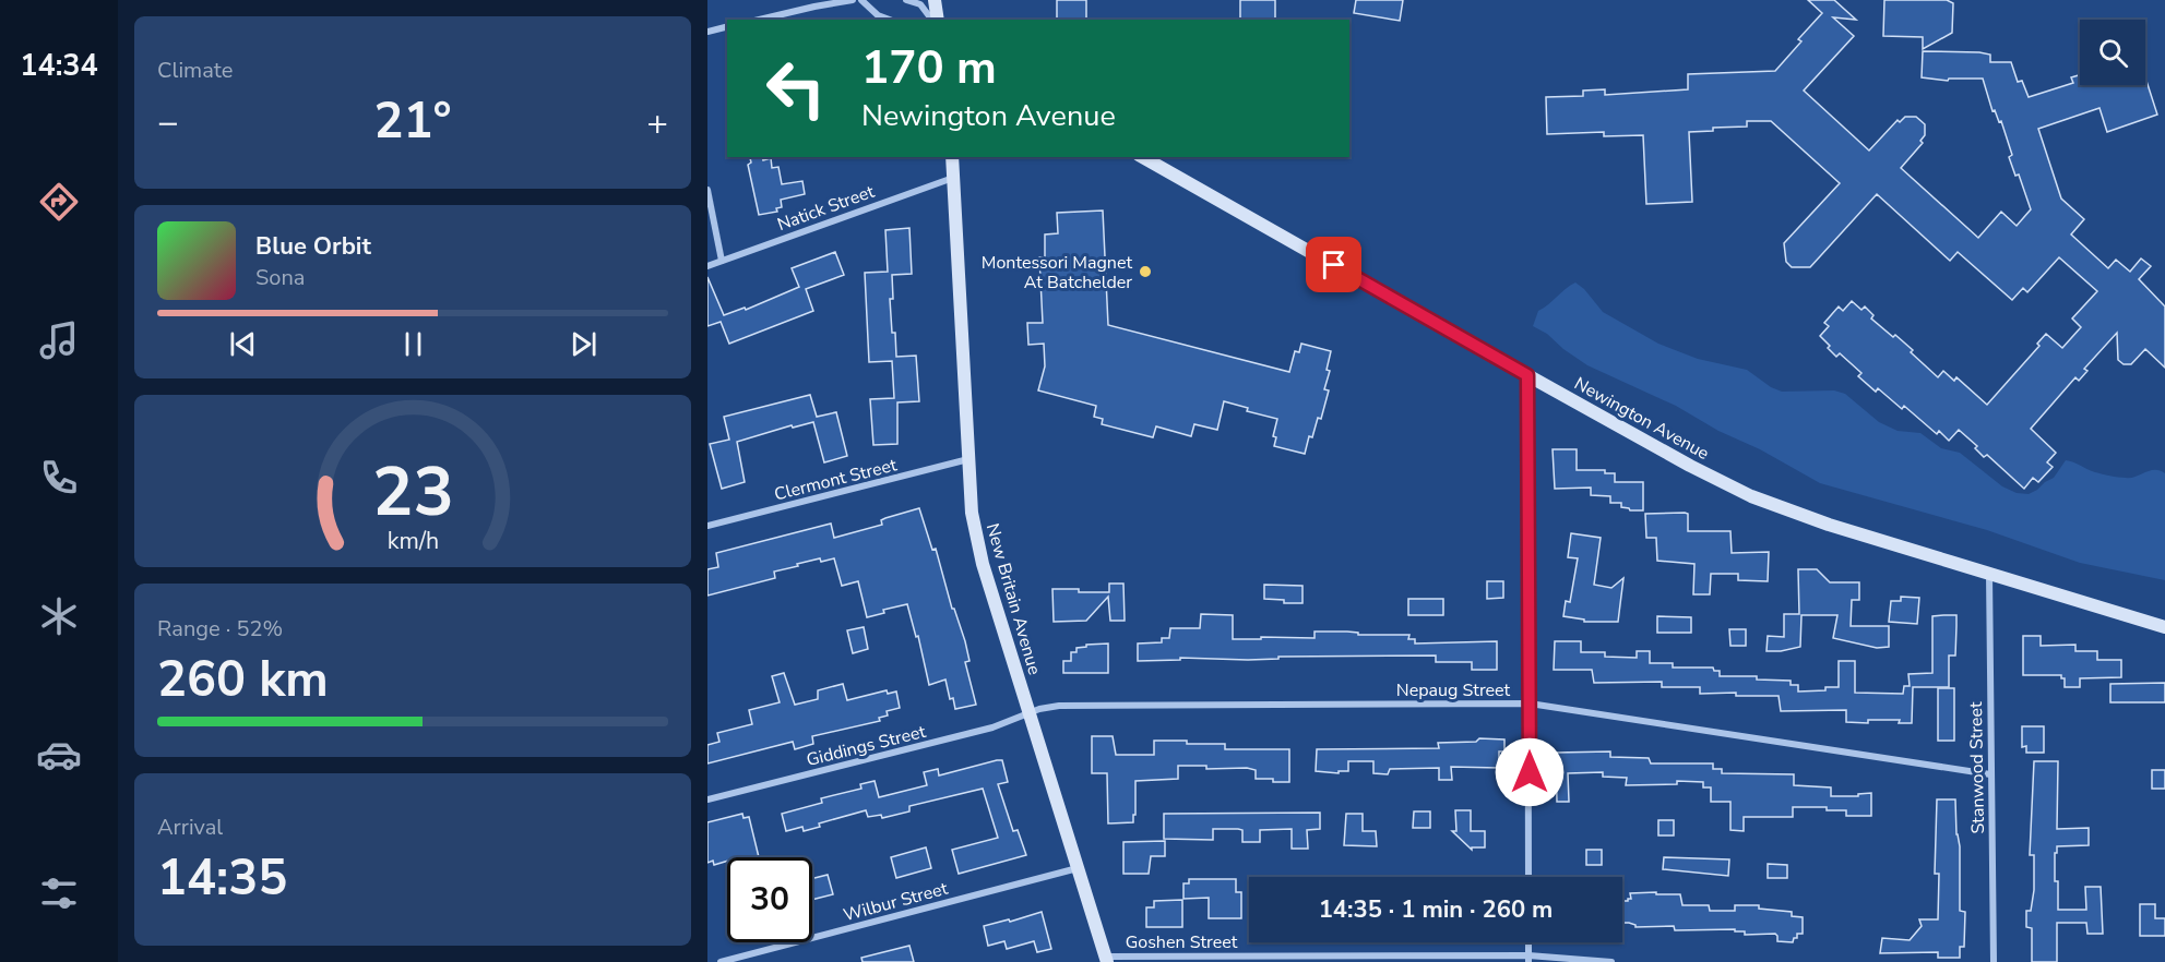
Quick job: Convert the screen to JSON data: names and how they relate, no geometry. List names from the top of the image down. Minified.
{"streets":{"main road":["Newington Avenue","New Britain Avenue"],"street":["Natick Street","Clermont Street","Nepaug Street","Giddings Street","Stanwood Street","Wilbur Street","Goshen Street"]},"crossings":[["Natick Street","New Britain Avenue"],["Newington Avenue","Stanwood Street"],["Clermont Street","New Britain Avenue"],["New Britain Avenue","Nepaug Street"],["New Britain Avenue","Giddings Street"],["New Britain Avenue","Wilbur Street"],["New Britain Avenue","Goshen Street"],["Nepaug Street","Giddings Street"],["Nepaug Street","Stanwood Street"]],"places":["Montessori Magnet At Batchelder"],"page":{"tabs":"14:34","tile":["Climate",["Range · 52%","260 km"],["Arrival","14:35"]],"turn":["170 m","Newington Avenue"],"heat":["−","21°","+"],"song":["Blue Orbit","Sona"],"limit":"30","trip":"14:35 · 1 min · 260 m","gauge":["23","km/h"]}}
